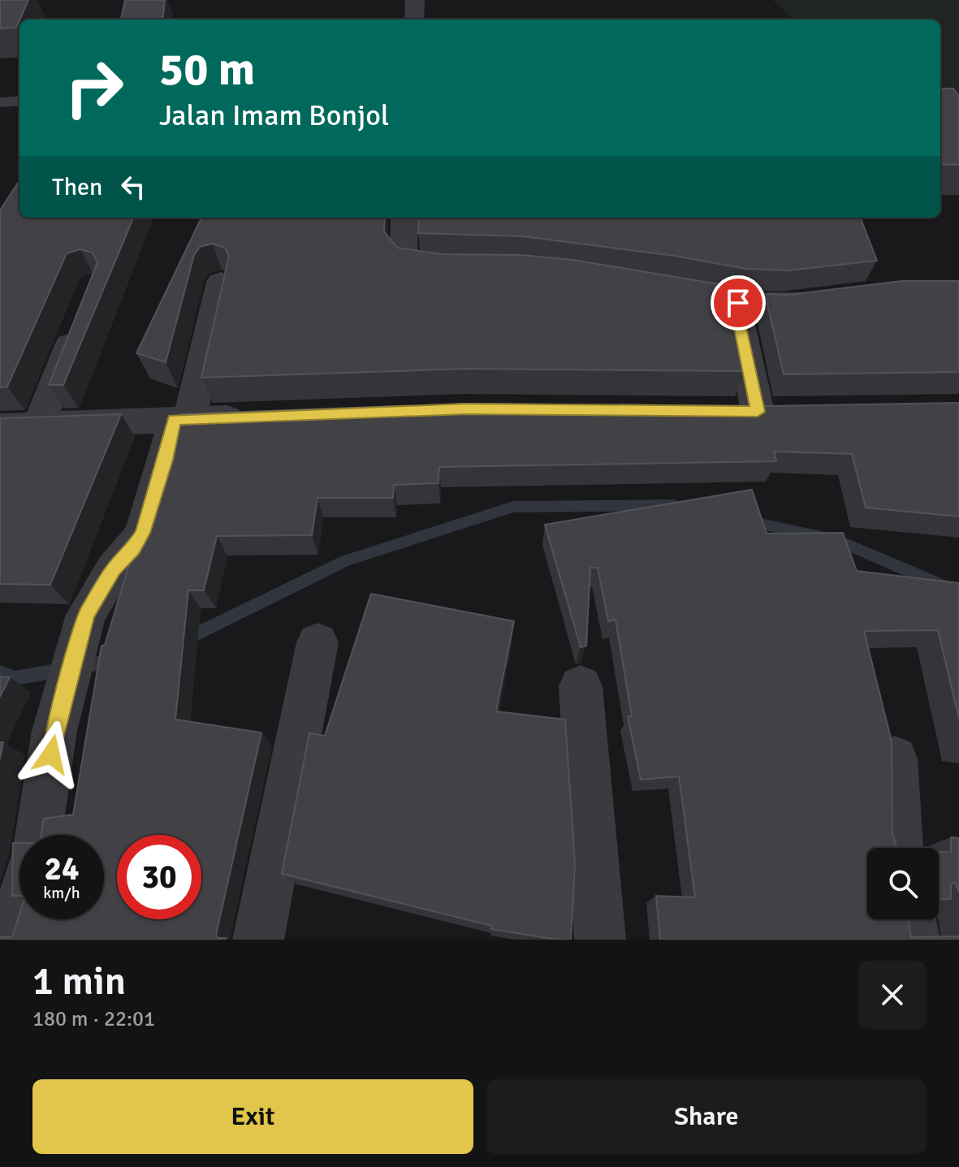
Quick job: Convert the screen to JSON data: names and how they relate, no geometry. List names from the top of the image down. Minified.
{"page":{"turn":["50 m","Jalan Imam Bonjol"],"then":"Then","speed":"24 km/h","limit":"30","heading":["1 min","180 m · 22:01"],"buttons":["Exit","Share"]}}
